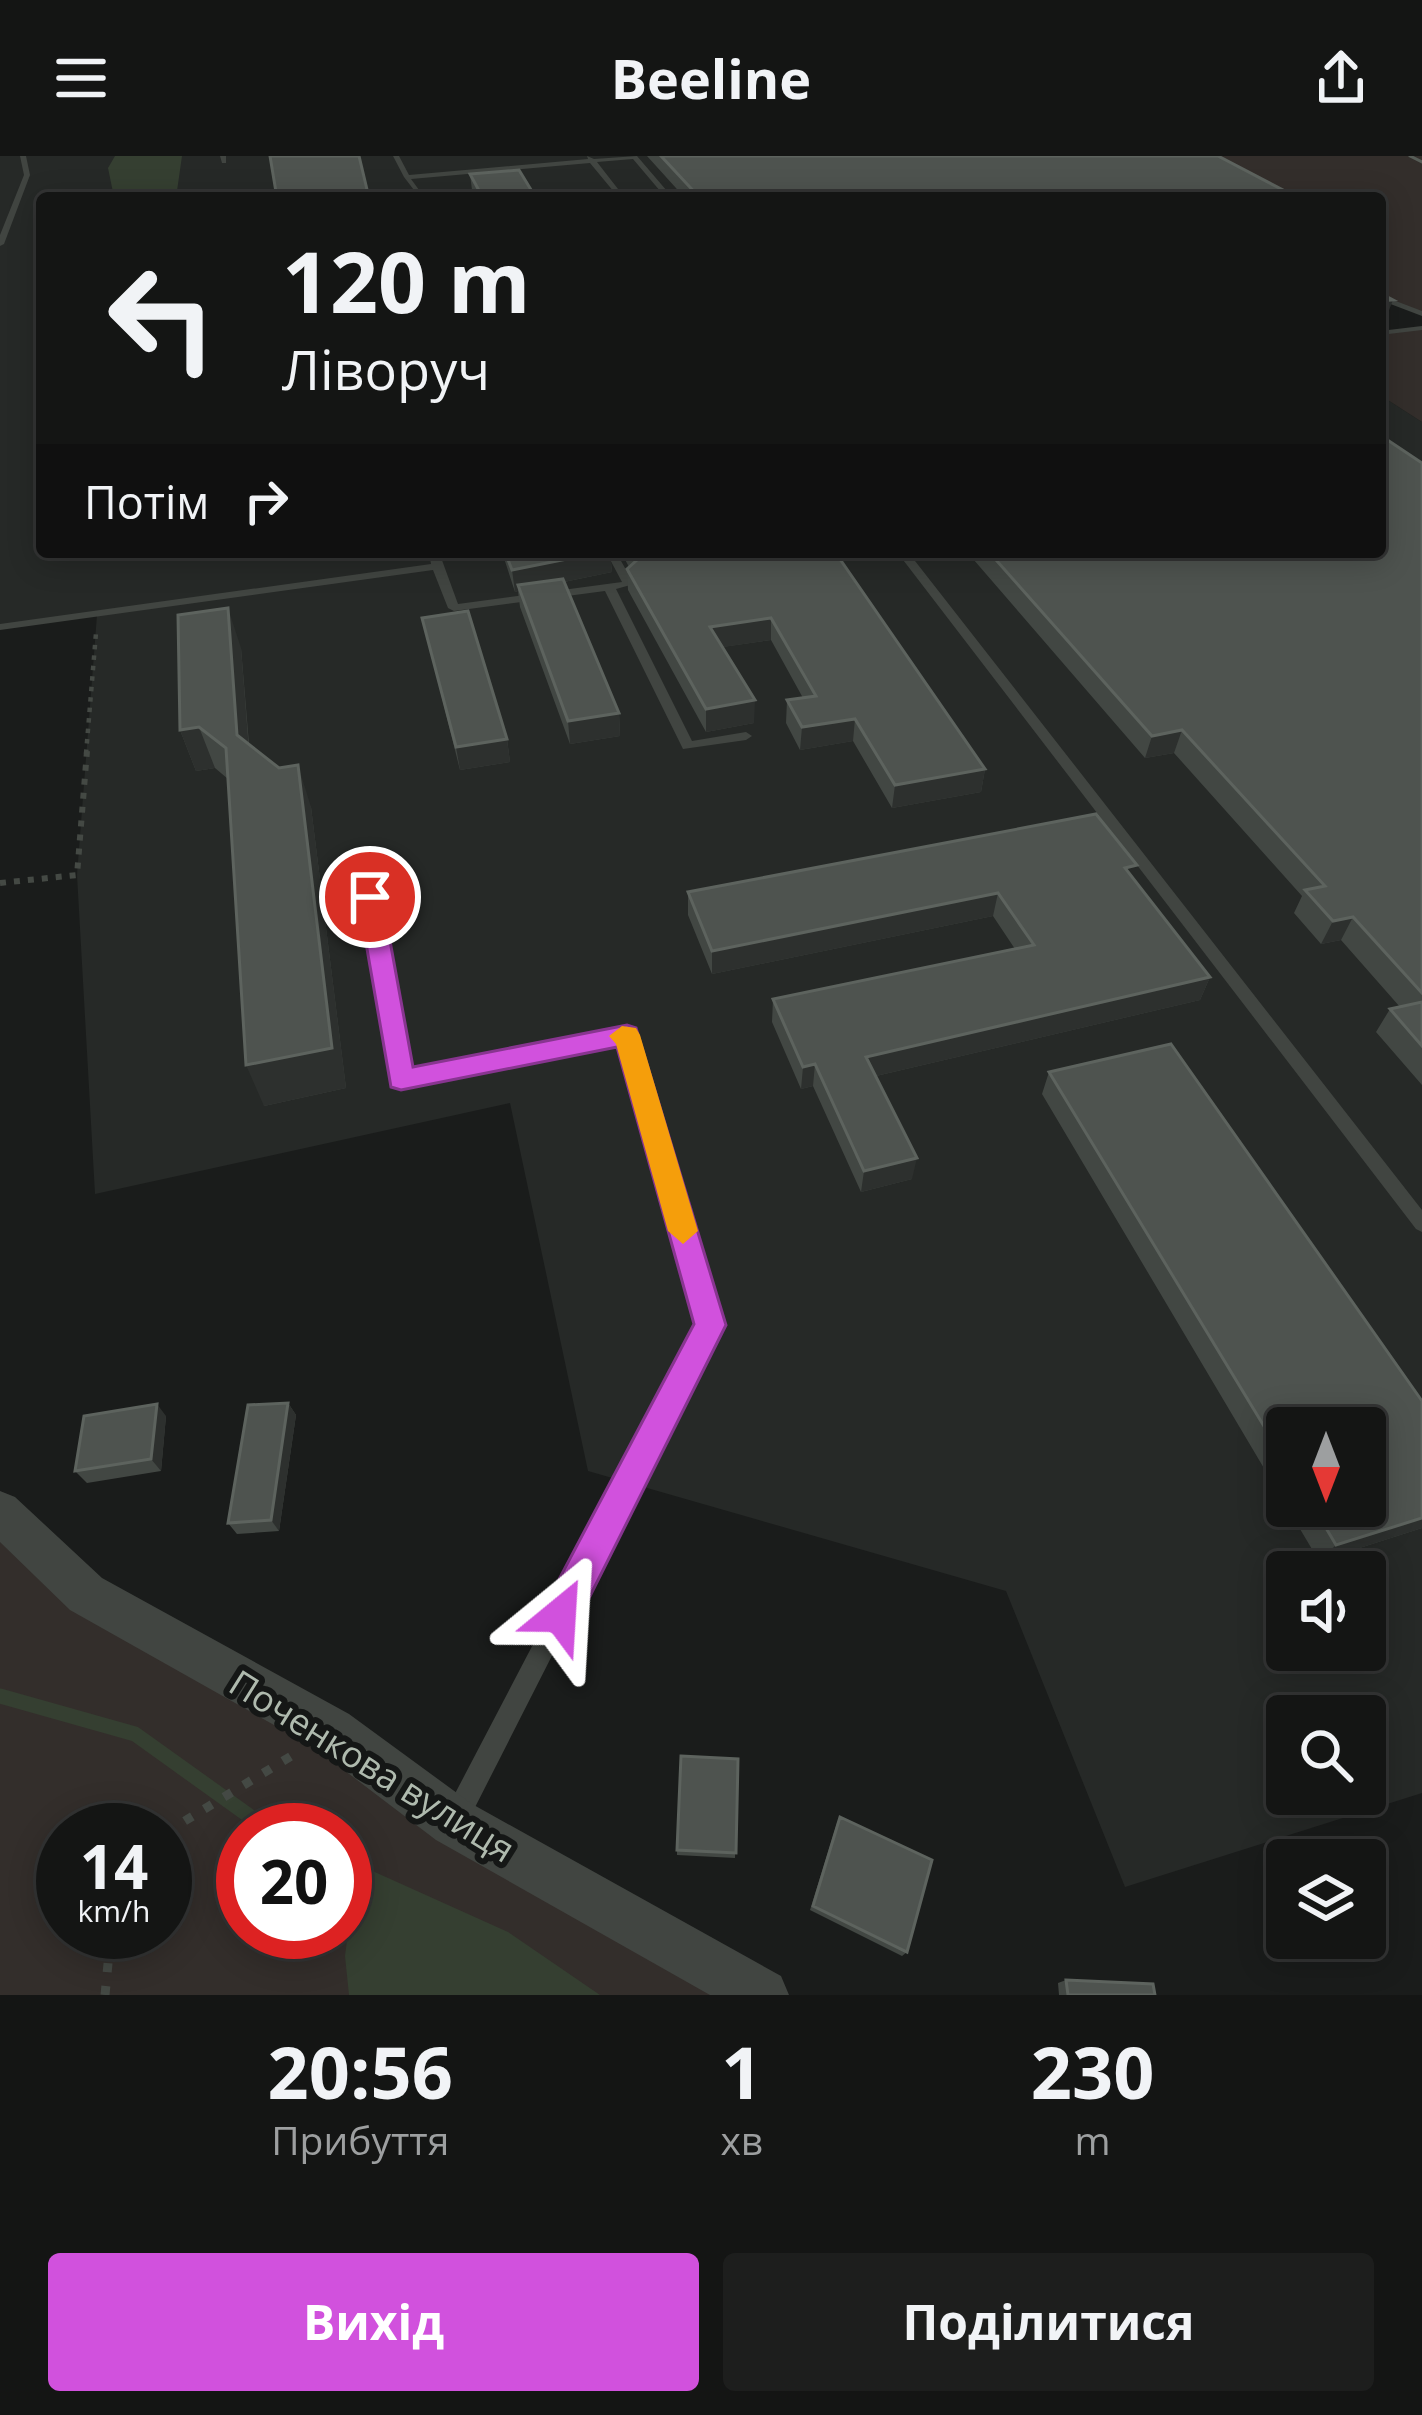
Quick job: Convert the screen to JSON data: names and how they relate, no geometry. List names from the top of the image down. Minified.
{"streets":{"street":["Поченкова вулиця"]},"north":"bottom","page":{"header":"Beeline","turn":["120 m","Ліворуч"],"then":"Потім","speed":"14 km/h","limit":"20","eta":["20:56","Прибуття","1","хв","230","m"],"buttons":["Вихід","Поділитися"]}}
